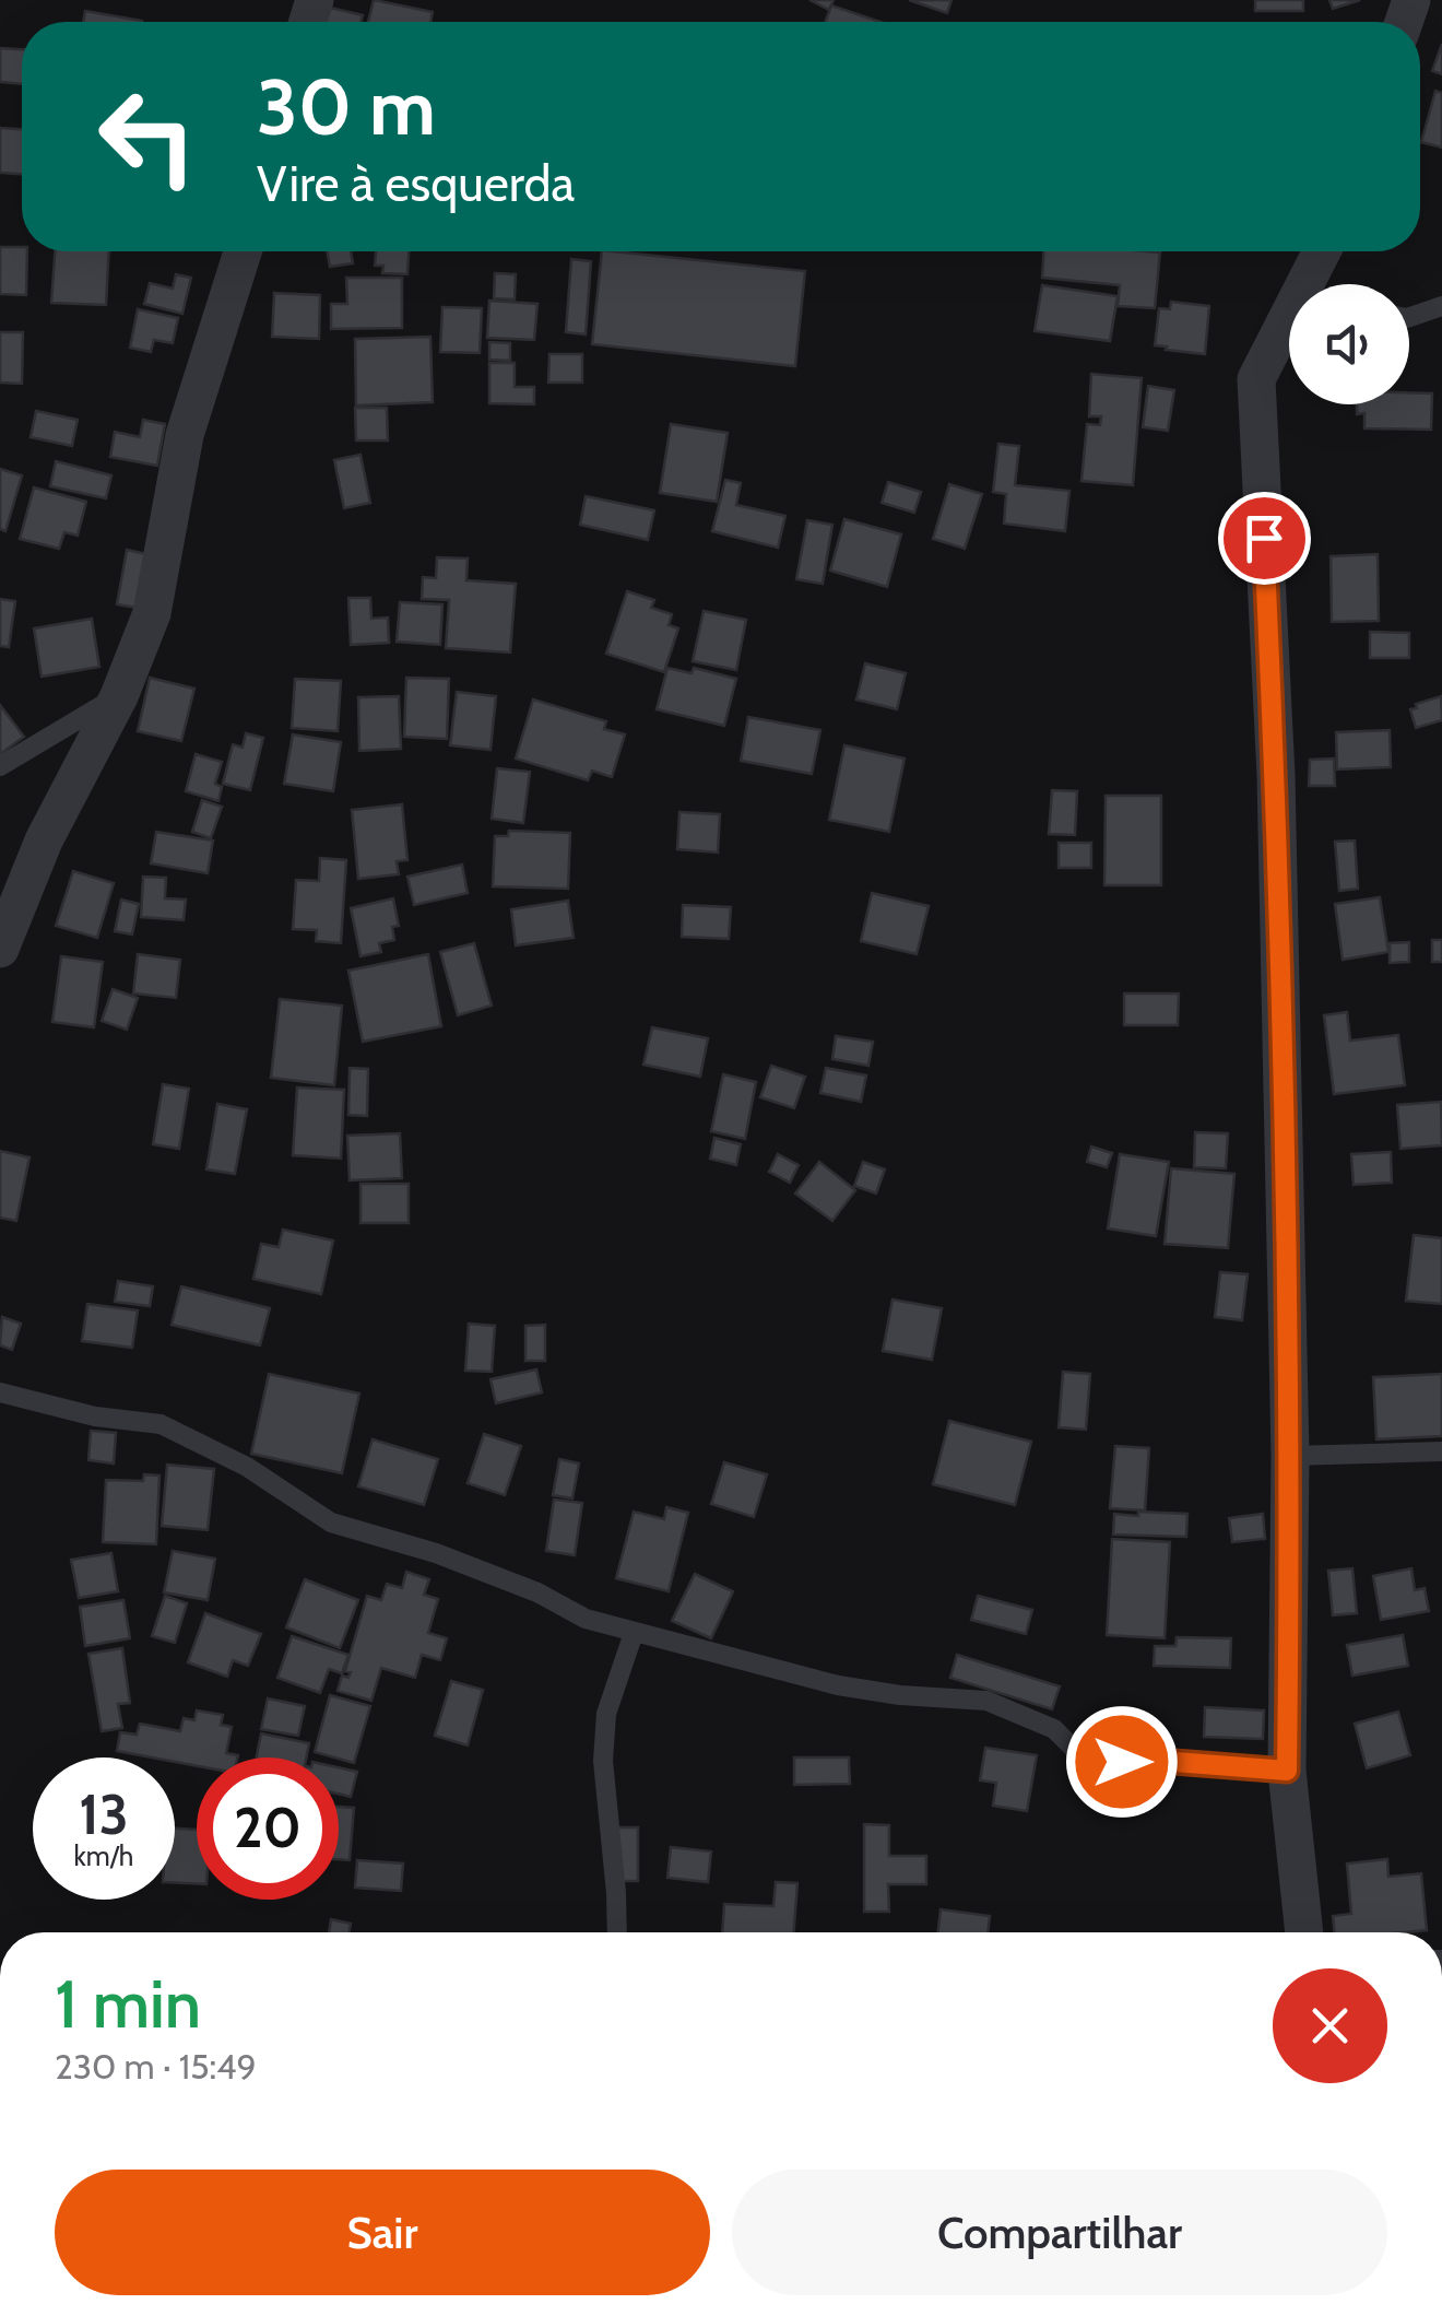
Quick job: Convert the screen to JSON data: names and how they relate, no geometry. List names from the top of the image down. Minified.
{"page":{"turn":["30 m","Vire à esquerda"],"speed":"13 km/h","limit":"20","heading":["1 min","230 m · 15:49"],"buttons":["Sair","Compartilhar"]}}
